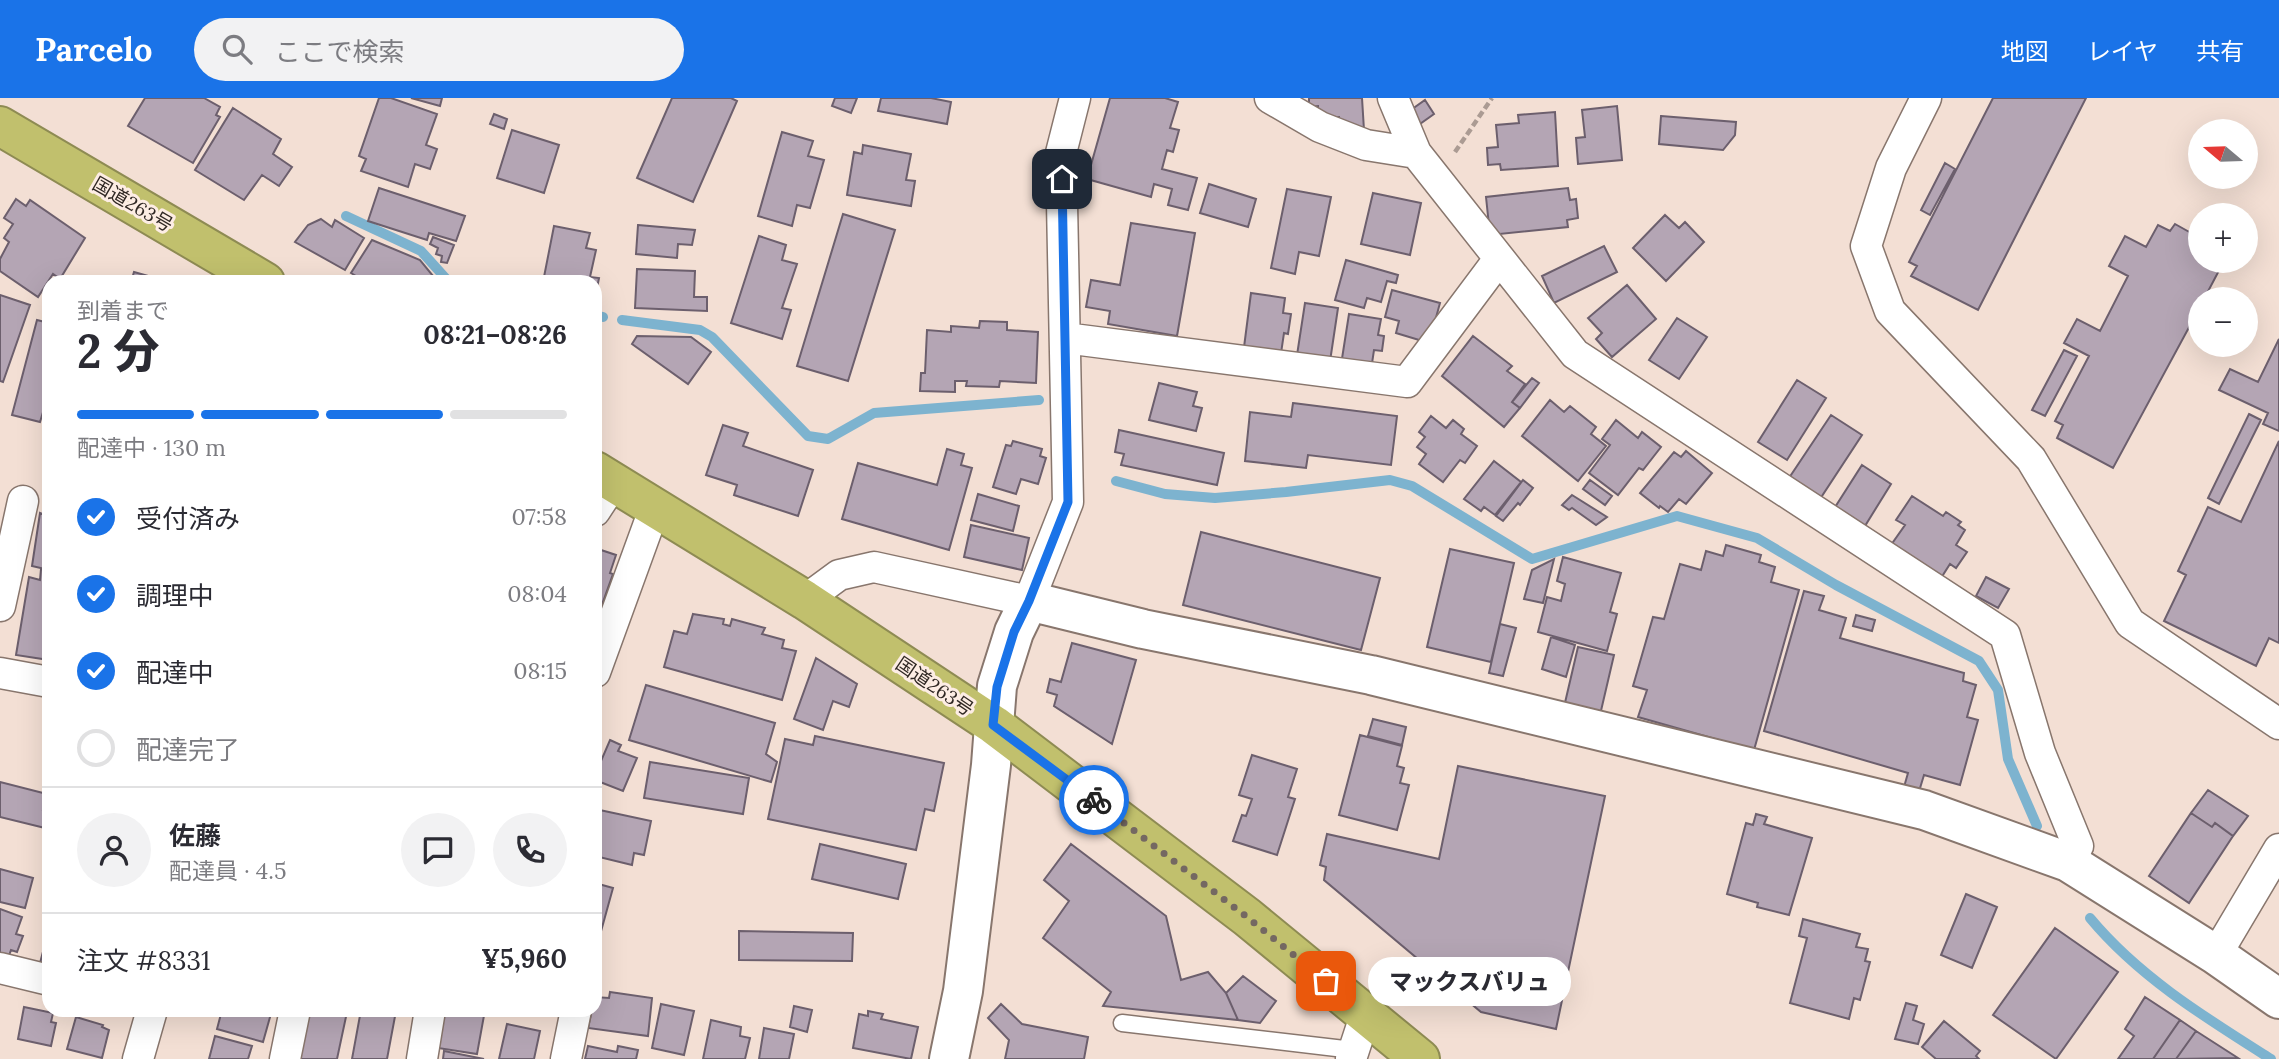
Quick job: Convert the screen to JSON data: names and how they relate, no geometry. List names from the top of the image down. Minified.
{"streets":{"highway":["国道263号"]},"places":["マックスバリュ"],"north":"left","page":{"header":"Parcelo","search":"ここで検索","nav":["地図","レイヤ","共有"],"map_buttons":["+","−"],"heading":["2 分","到着まで","08:21–08:26"],"panel":["佐藤","配達員 · 4.5","注文 #8331","¥5,960"],"bar":"配達中 · 130 m","list":[["受付済み","07:58"],["調理中","08:04"],["配達中","08:15"],"配達完了"],"bubble":"マックスバリュ"}}
